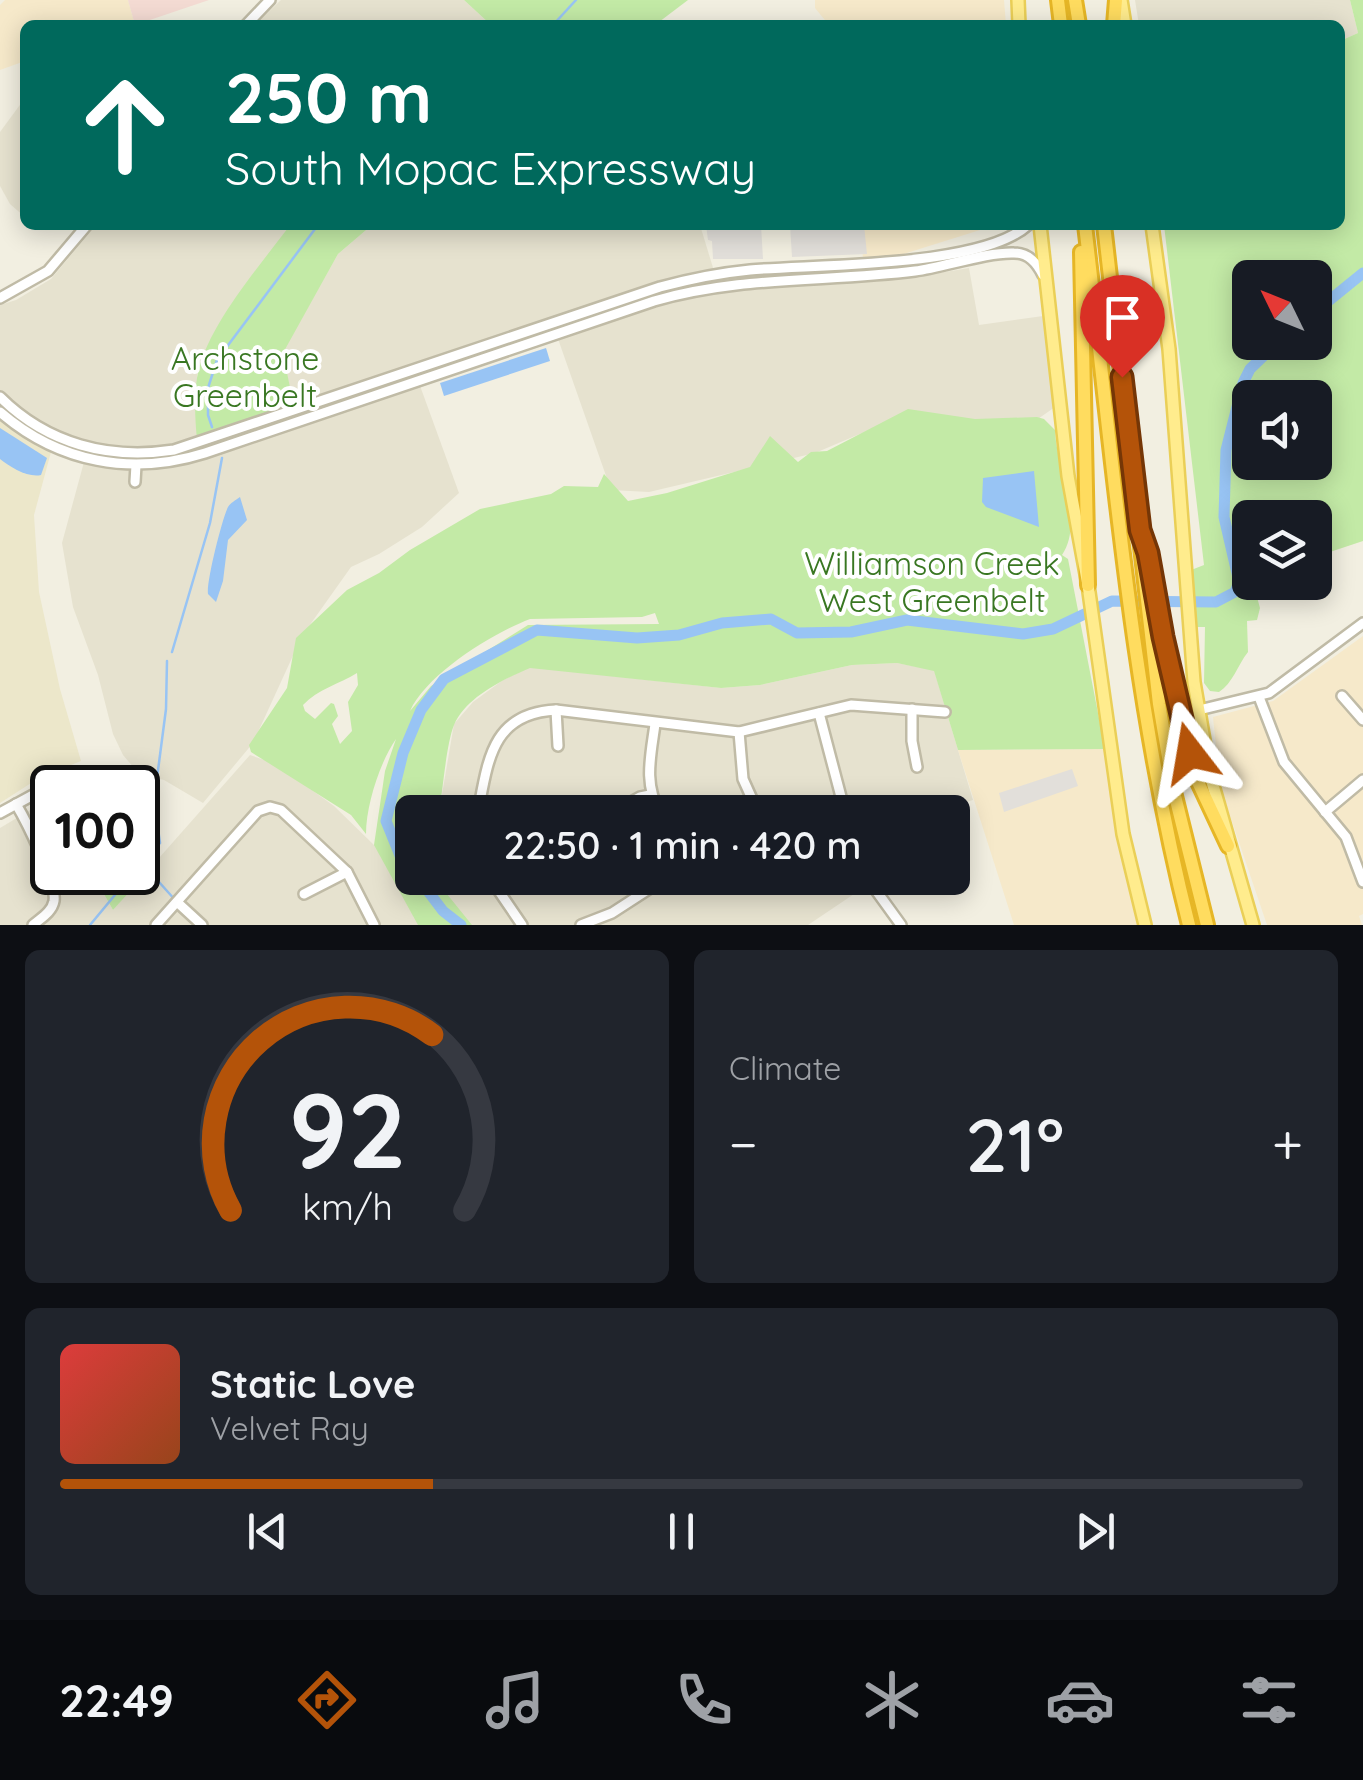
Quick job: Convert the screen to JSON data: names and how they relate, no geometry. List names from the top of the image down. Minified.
{"parks":["Archstone Greenbelt","Williamson Creek West Greenbelt"],"north":"top left","page":{"turn":["250 m","South Mopac Expressway"],"limit":"100","trip":"22:50 · 1 min · 420 m","tile":"Climate","heat":["−","21°","+"],"song":["Static Love","Velvet Ray"],"tabs":"22:49","gauge":["92","km/h"]}}
